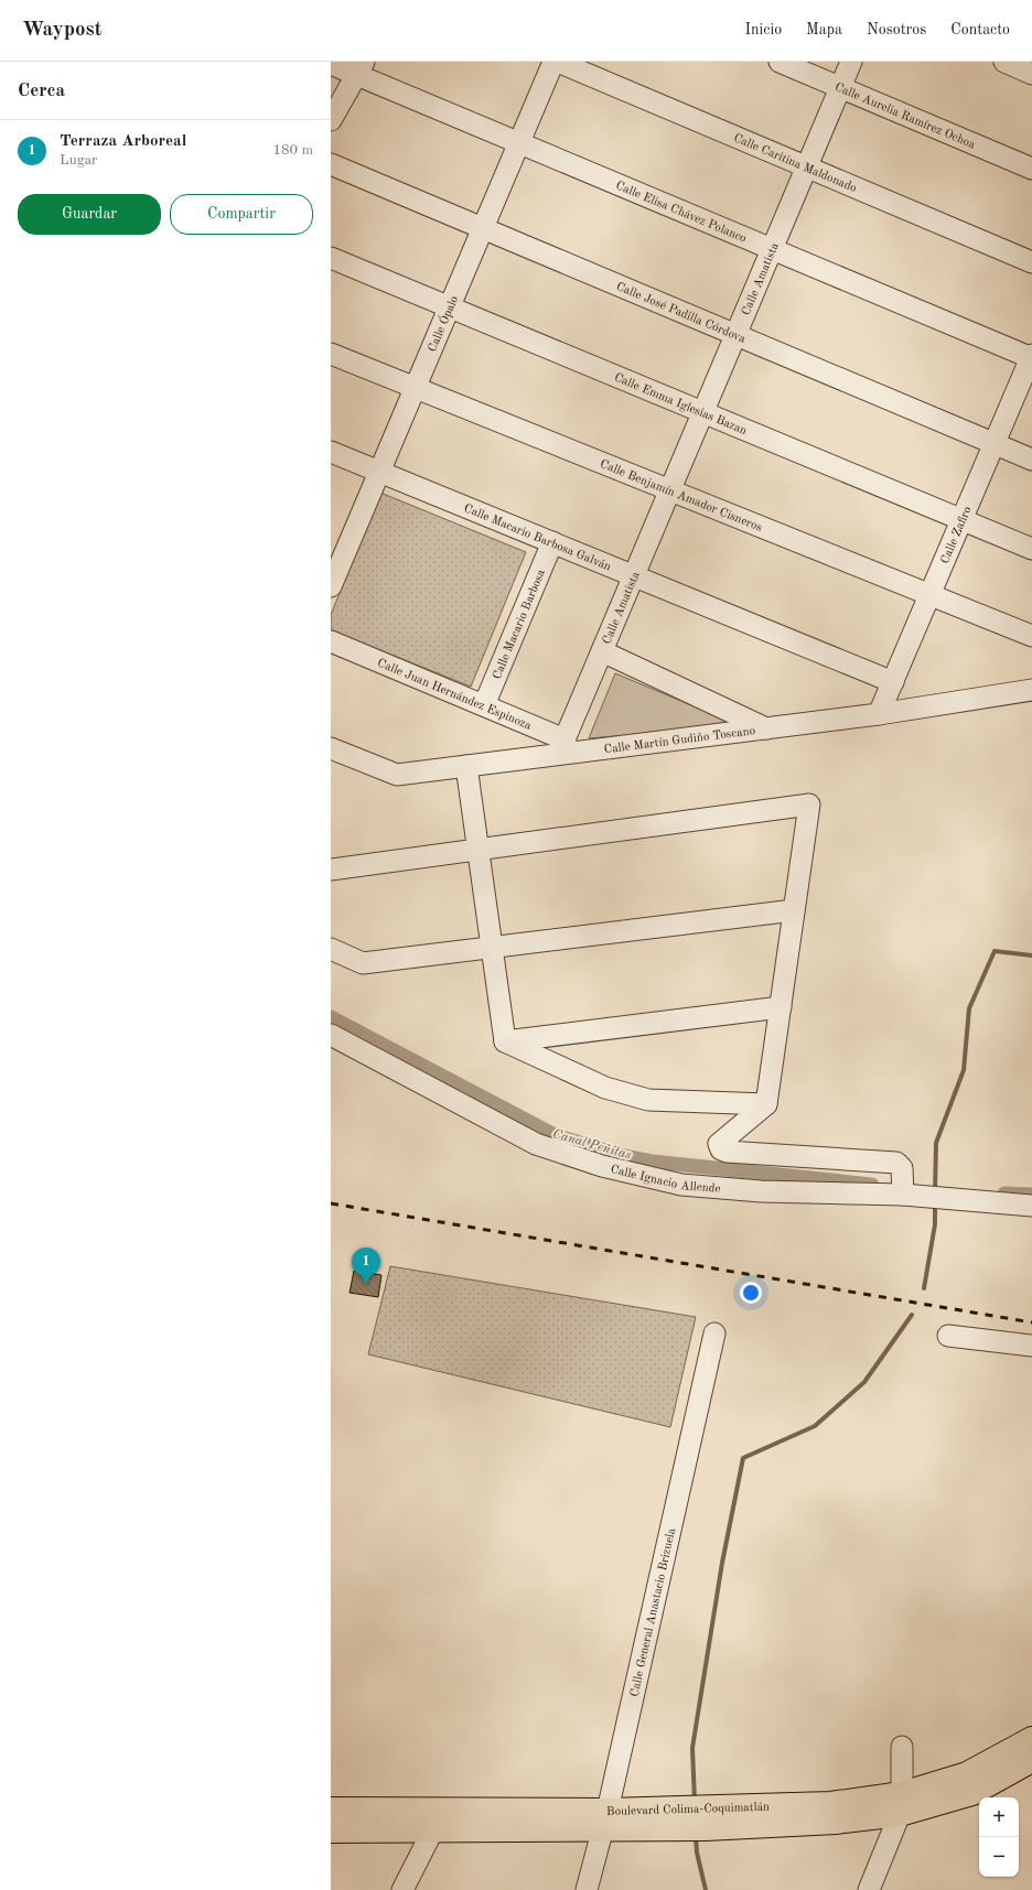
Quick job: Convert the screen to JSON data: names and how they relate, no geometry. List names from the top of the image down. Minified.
{"streets":{"main road":["Boulevard Colima-Coquimatlán"],"street":["Calle Aurelia Ramírez Ochoa","Calle Caritina Maldonado","Calle Elisa Chávez Polanco","Calle Amatista","Calle José Padilla Córdova","Calle Ópalo","Calle Emma Iglesias Bazan","Calle Benjamín Amador Cisneros","Calle Zafiro","Calle Macario Barbosa Galván","Calle Macario Barbosa","Calle Juan Hernández Espinoza","Calle Martín Gudiño Toscano","Calle Ignacio Allende","Calle General Anastacio Brizuela"]},"crossings":[["Calle Aurelia Ramírez Ochoa","Calle Amatista"],["Calle Caritina Maldonado","Calle Amatista"],["Calle Elisa Chávez Polanco","Calle Amatista"],["Calle Elisa Chávez Polanco","Calle Ópalo"],["Calle Elisa Chávez Polanco","Calle Zafiro"],["Calle Amatista","Calle José Padilla Córdova"],["Calle Amatista","Calle Emma Iglesias Bazan"],["Calle Amatista","Calle Benjamín Amador Cisneros"],["Calle Amatista","Calle Macario Barbosa Galván"],["Calle Amatista","Calle Juan Hernández Espinoza"],["Calle Amatista","Calle Martín Gudiño Toscano"],["Calle José Padilla Córdova","Calle Ópalo"],["Calle José Padilla Córdova","Calle Zafiro"],["Calle Ópalo","Calle Emma Iglesias Bazan"],["Calle Ópalo","Calle Benjamín Amador Cisneros"],["Calle Ópalo","Calle Macario Barbosa Galván"],["Calle Emma Iglesias Bazan","Calle Zafiro"],["Calle Benjamín Amador Cisneros","Calle Zafiro"],["Calle Zafiro","Calle Macario Barbosa Galván"],["Calle Zafiro","Calle Martín Gudiño Toscano"],["Calle Macario Barbosa Galván","Calle Macario Barbosa"],["Calle Macario Barbosa","Calle Juan Hernández Espinoza"],["Calle Juan Hernández Espinoza","Calle Martín Gudiño Toscano"],["Calle General Anastacio Brizuela","Boulevard Colima-Coquimatlán"]],"water":["Canal Peñitas"],"page":{"header":"Waypost","nav":["Inicio","Mapa","Nosotros","Contacto"],"heading":"Cerca","list":[{"mark":"1","name":"Terraza Arboreal","note":"Lugar","value":"180 m"}],"buttons":["Guardar","Compartir"],"pins":"1","map_buttons":["+","−"]}}
